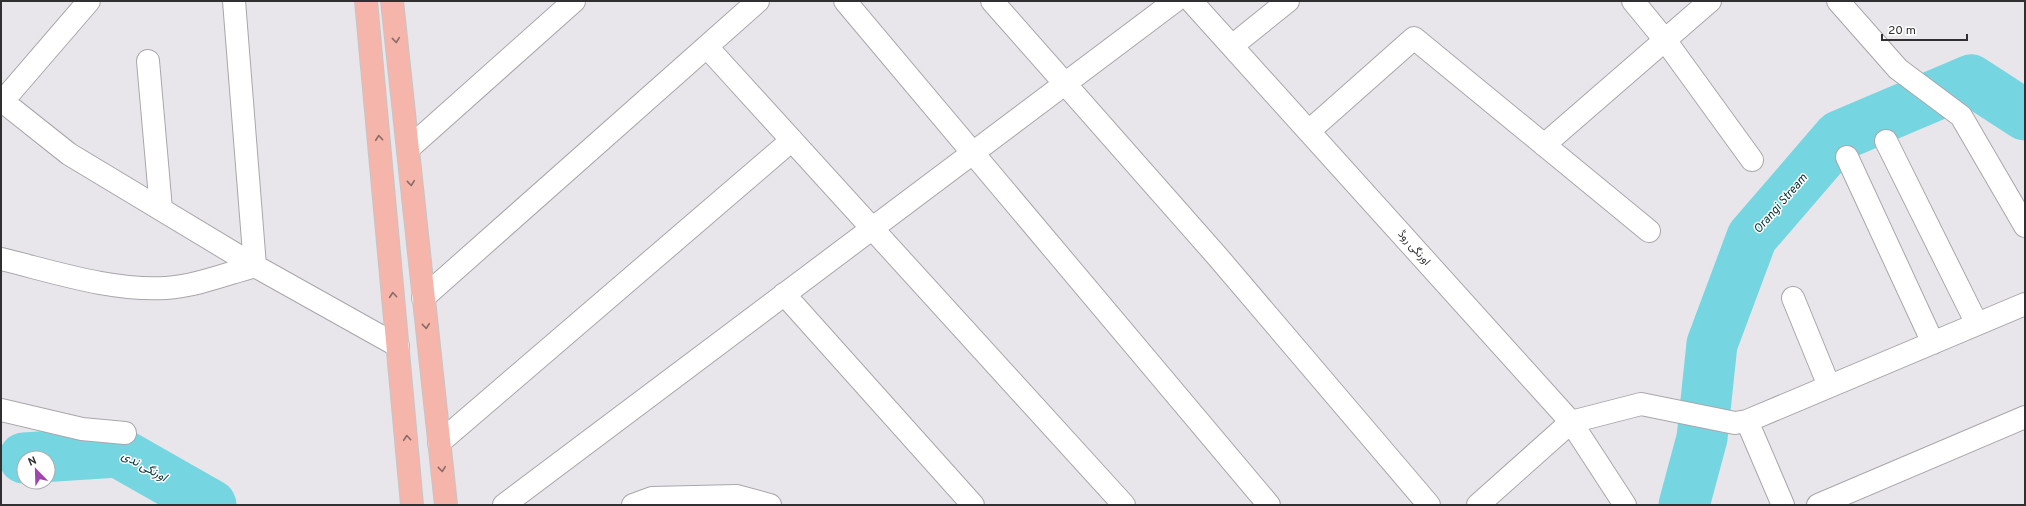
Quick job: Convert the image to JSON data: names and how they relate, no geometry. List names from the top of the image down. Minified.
{"streets":{"street":["اورنگی روڈ"]},"water":["Orangi Stream","اورنگی ندی"],"scale_bar":"20 m","north":"top left"}
